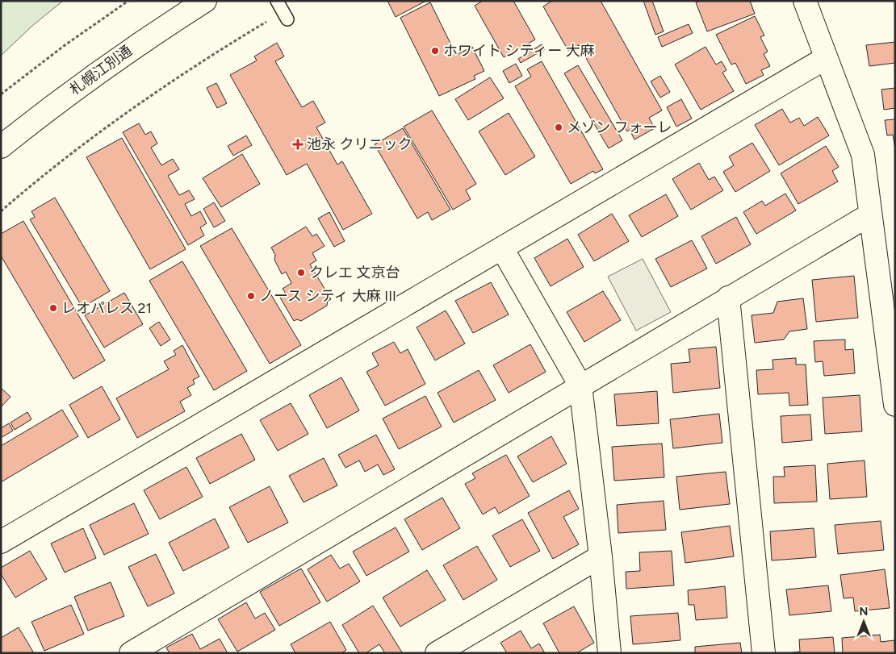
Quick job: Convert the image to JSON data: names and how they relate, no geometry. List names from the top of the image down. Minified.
{"streets":{"main road":["札幌江別通"]},"places":{"other":["ホワイト シティー 大麻","メゾン フォーレ","クレエ 文京台","ノース シティ 大麻 III","レオパレス 21"],"health":["池永 クリニック"]},"north":"top"}
